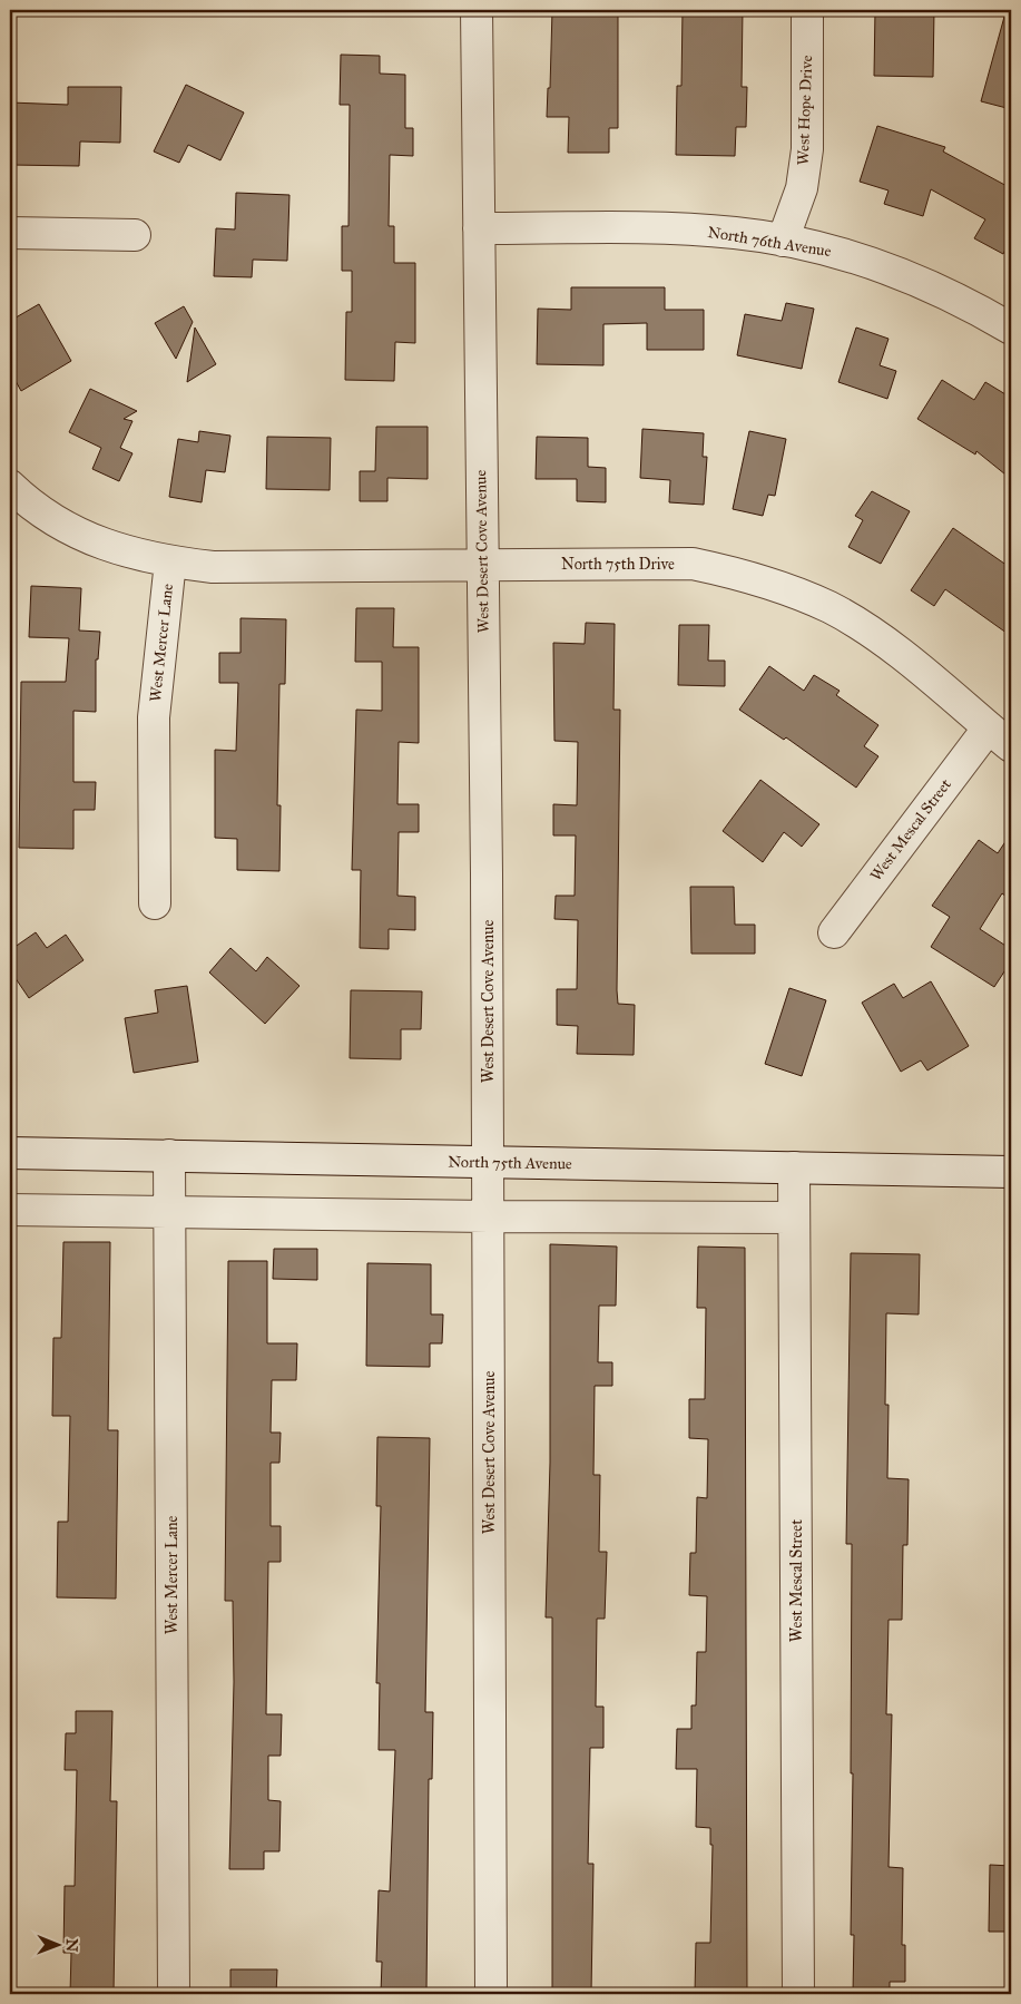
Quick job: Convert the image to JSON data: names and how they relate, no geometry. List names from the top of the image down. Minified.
{"streets":{"street":["West Hope Drive","North 76th Avenue","West Desert Cove Avenue","North 75th Drive","West Mercer Lane","West Mescal Street","North 75th Avenue"]},"crossings":[["West Hope Drive","North 76th Avenue"],["North 76th Avenue","West Desert Cove Avenue"],["West Desert Cove Avenue","North 75th Drive"],["West Desert Cove Avenue","North 75th Avenue"],["North 75th Drive","West Mercer Lane"],["North 75th Drive","West Mescal Street"],["West Mercer Lane","North 75th Avenue"],["West Mescal Street","North 75th Avenue"]],"north":"right"}
